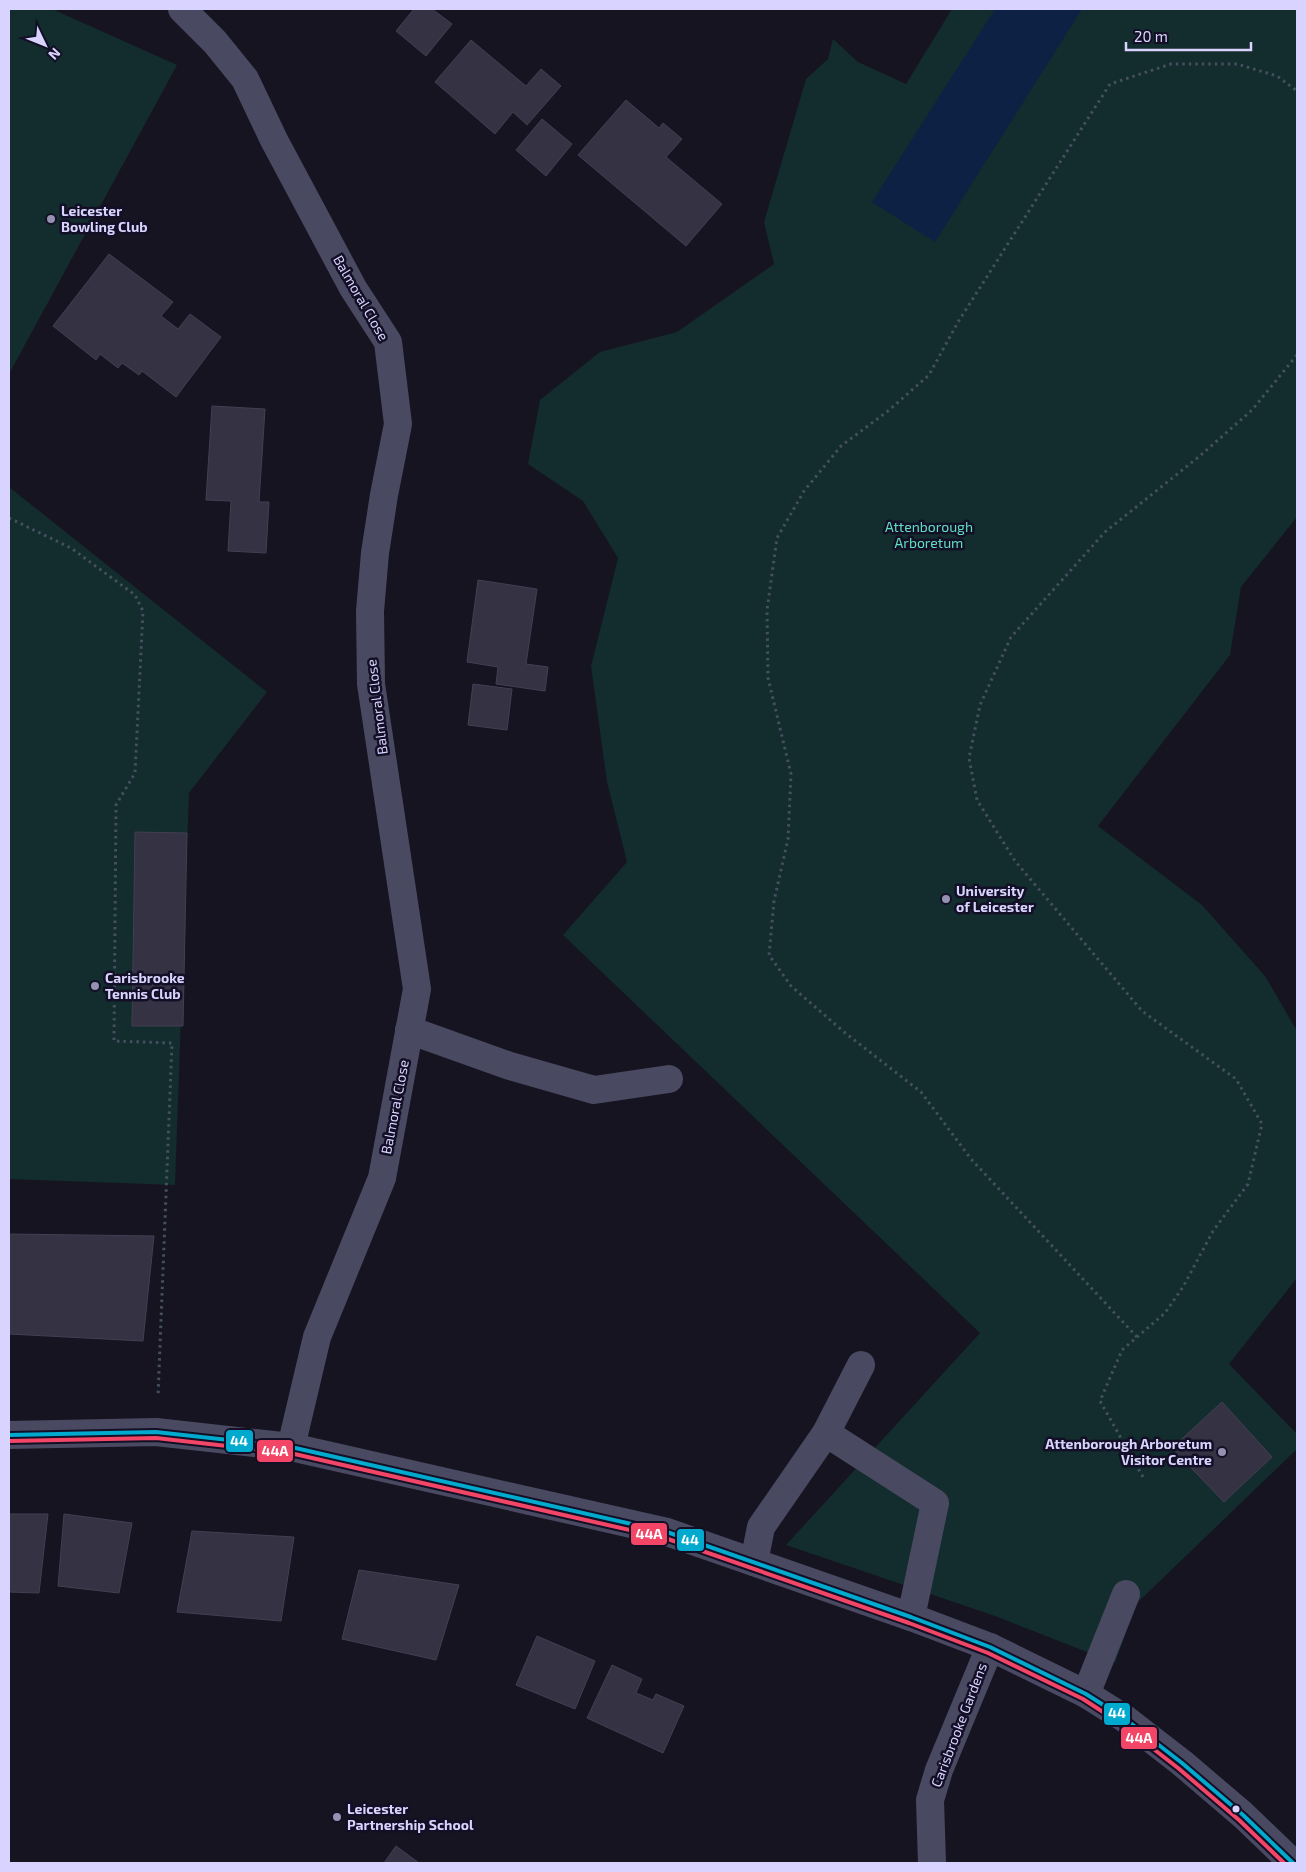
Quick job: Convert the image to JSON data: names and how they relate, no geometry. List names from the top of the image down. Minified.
{"streets":{"street":["Balmoral Close","Carisbrooke Gardens"]},"parks":["Attenborough Arboretum"],"places":["Leicester Bowling Club","University of Leicester","Carisbrooke Tennis Club","Attenborough Arboretum Visitor Centre","Leicester Partnership School"],"lines":["transit line 44","transit line 44A"],"scale_bar":"20 m","north":"bottom right"}
